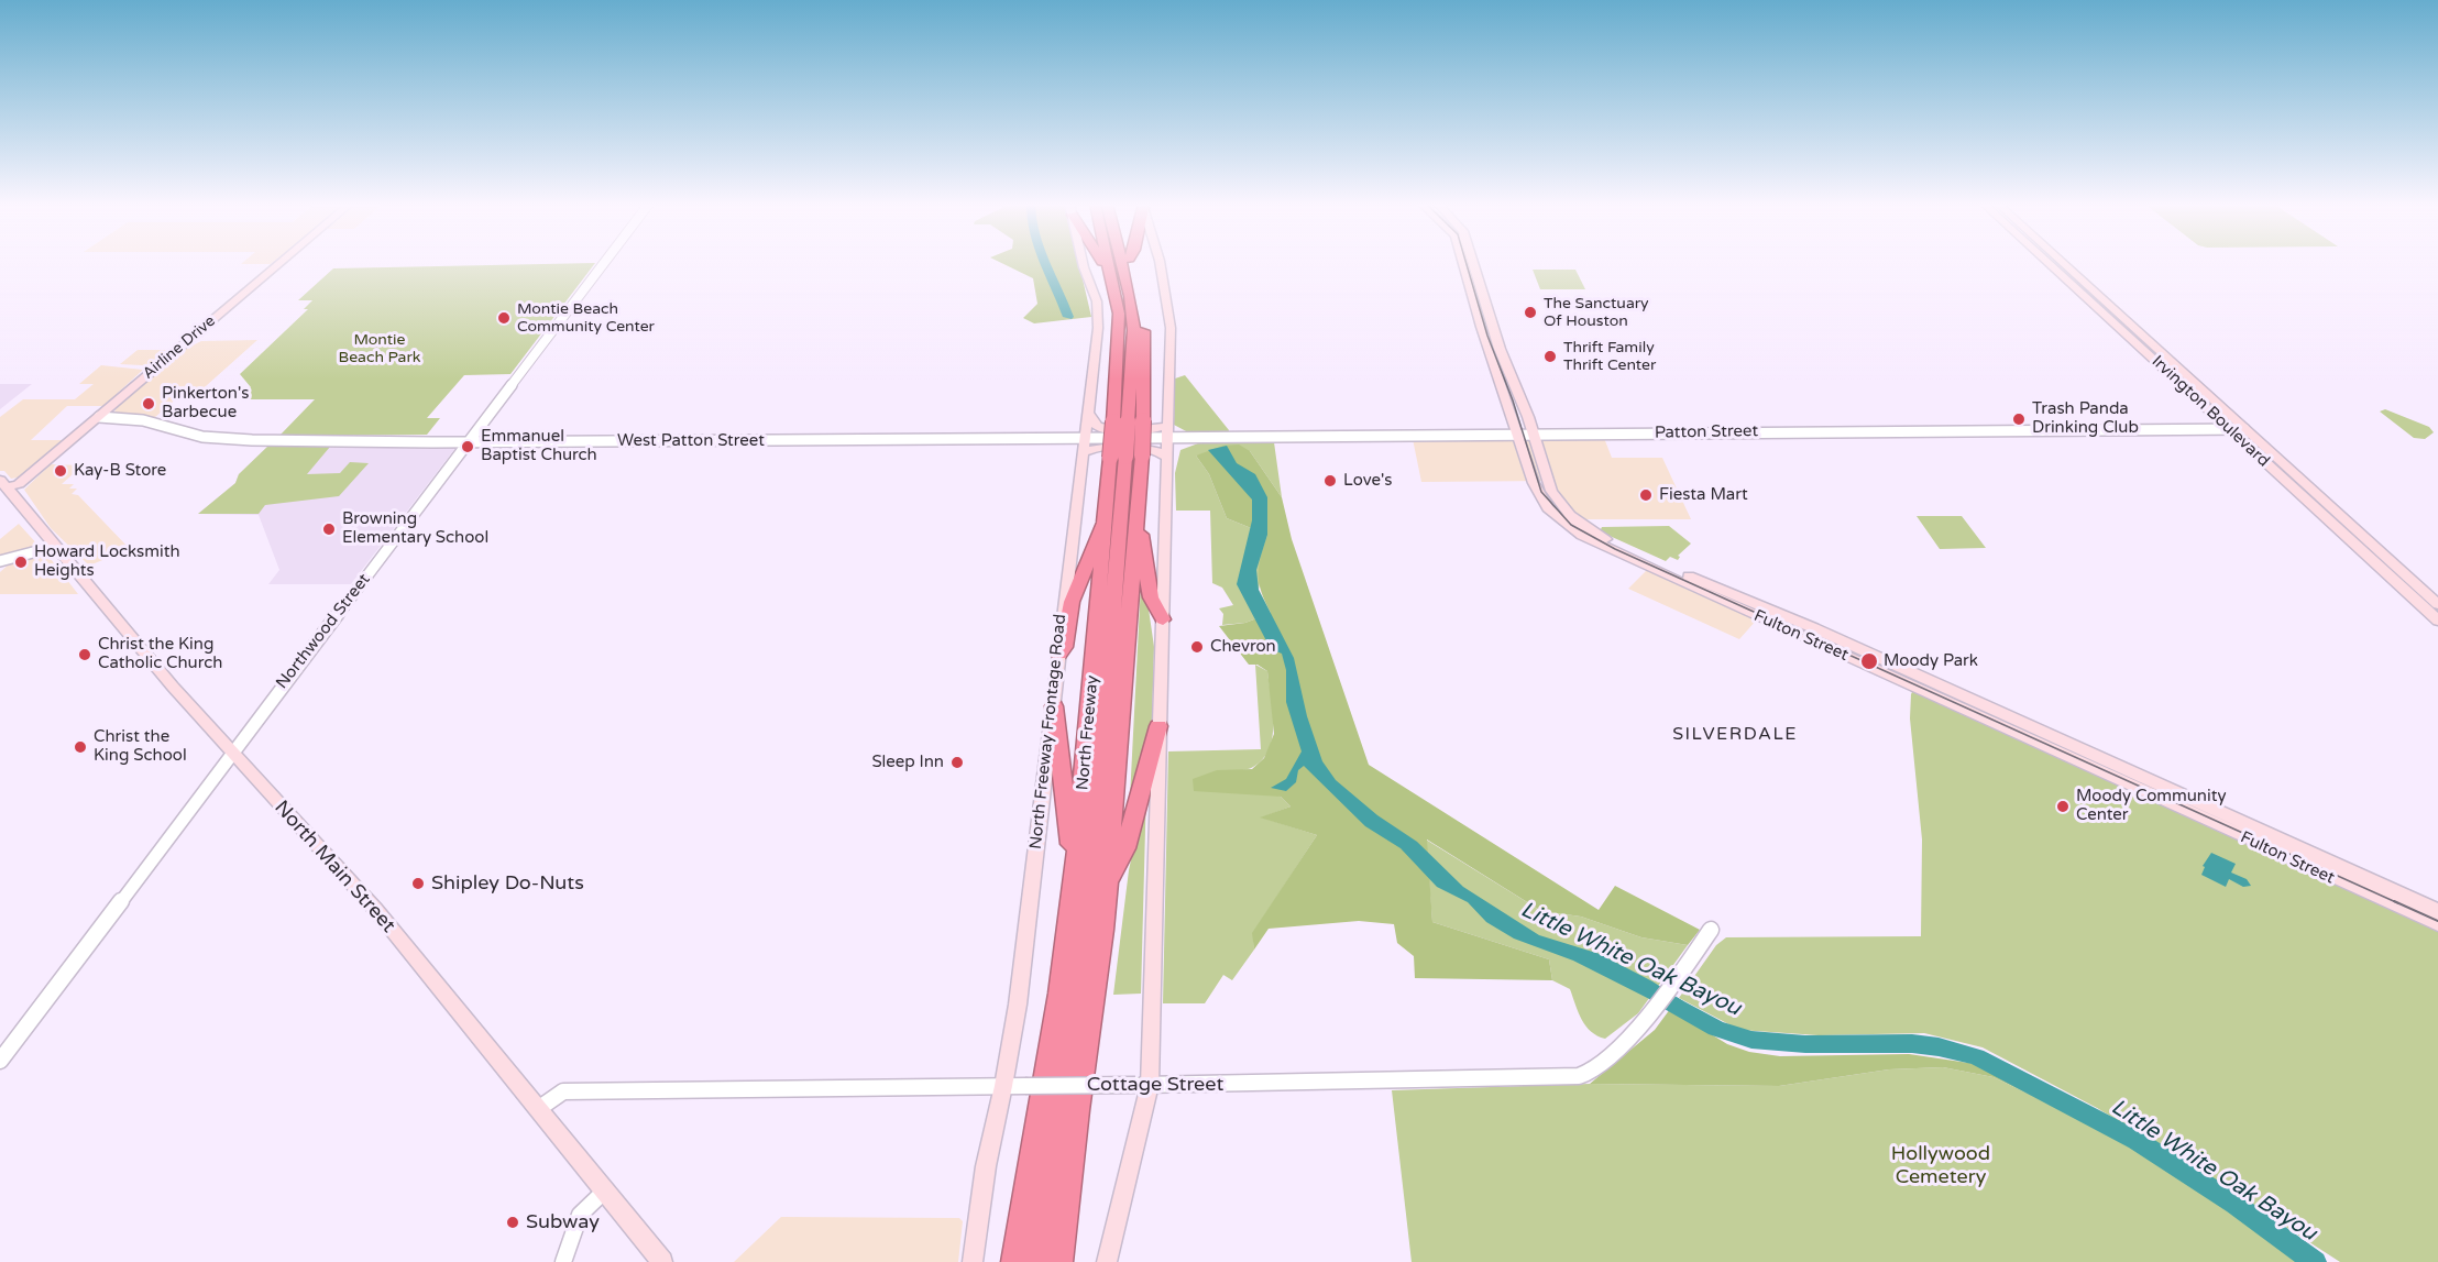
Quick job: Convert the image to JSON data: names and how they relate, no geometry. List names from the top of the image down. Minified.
{"streets":{"highway":["North Freeway"],"main road":["Airline Drive","Irvington Boulevard","Fulton Street","North Freeway Frontage Road","North Main Street"],"street":["Patton Street","West Patton Street","Northwood Street","Cottage Street"]},"crossings":[["Airline Drive","West Patton Street"],["Airline Drive","North Main Street"],["Irvington Boulevard","Patton Street"],["Patton Street","West Patton Street"],["Patton Street","Fulton Street"],["West Patton Street","Northwood Street"],["West Patton Street","North Freeway Frontage Road"],["Northwood Street","North Main Street"],["North Freeway Frontage Road","Cottage Street"],["North Main Street","Cottage Street"]],"districts":["SILVERDALE"],"water":["Little White Oak Bayou"],"parks":["Montie Beach Park","Hollywood Cemetery"],"places":["The Sanctuary Of Houston","Montie Beach Community Center","Thrift Family Thrift Center","Pinkerton's Barbecue","Trash Panda Drinking Club","Emmanuel Baptist Church","Kay-B Store","Love's","Fiesta Mart","Browning Elementary School","Howard Locksmith Heights","Chevron","Christ the King Catholic Church","Moody Park","Christ the King School","Sleep Inn","Moody Community Center","Shipley Do-Nuts","Subway"]}
